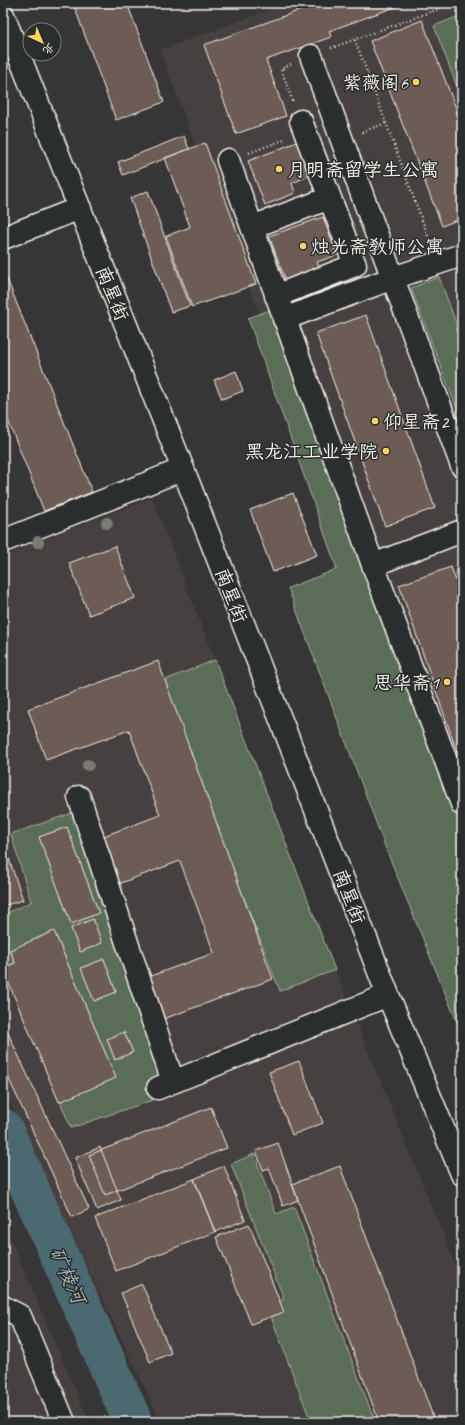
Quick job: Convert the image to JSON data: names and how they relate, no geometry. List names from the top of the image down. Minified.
{"streets":{"street":["南星街"]},"water":["矿棱河"],"places":["紫薇阁6","月明斋留学生公寓","烛光斋教师公寓","仰星斋2","黑龙江工业学院","思华斋1"],"north":"bottom right"}
